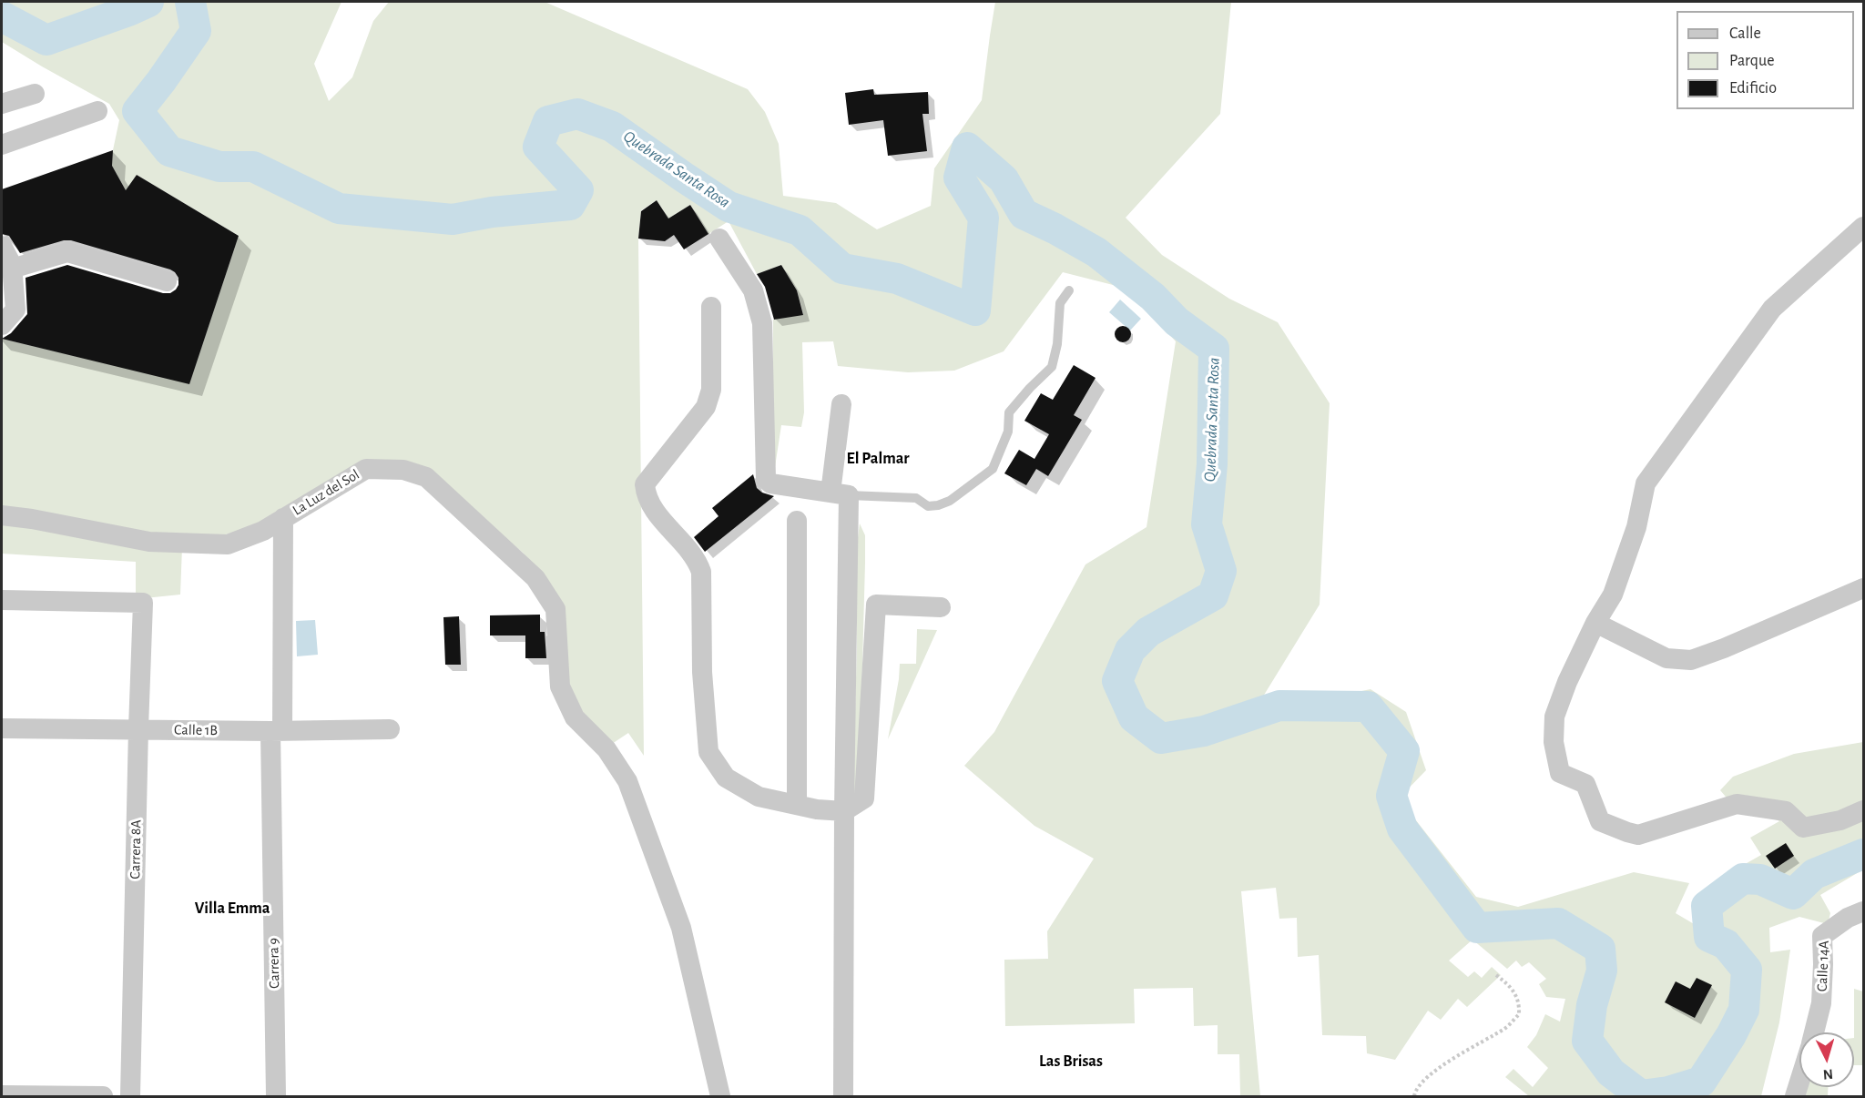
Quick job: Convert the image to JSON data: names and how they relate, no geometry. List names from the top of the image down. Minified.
{"streets":{"street":["La Luz del Sol","Calle 1B","Carrera 8A","Carrera 9","Calle 14A"]},"crossings":[["La Luz del Sol","Carrera 9"],["Calle 1B","Carrera 8A"],["Calle 1B","Carrera 9"]],"districts":["El Palmar","Villa Emma","Las Brisas"],"water":["Quebrada Santa Rosa"],"legend":["Calle","Parque","Edificio"],"north":"bottom"}
